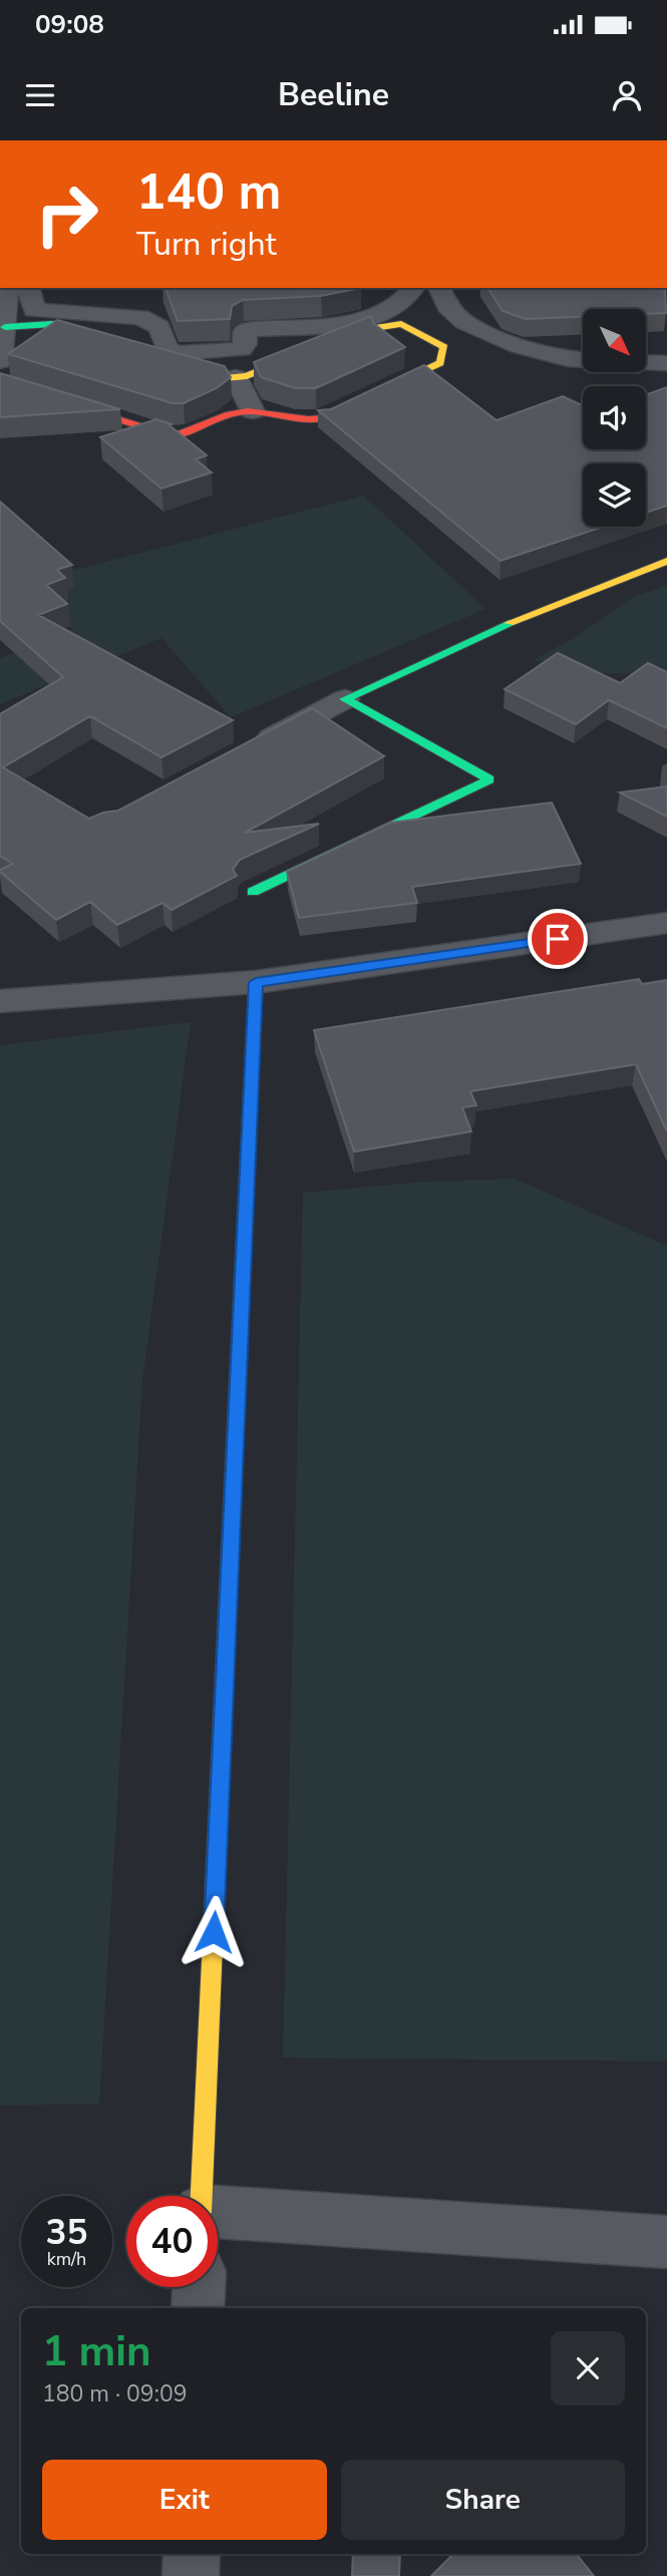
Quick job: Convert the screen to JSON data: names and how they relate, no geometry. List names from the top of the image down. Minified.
{"north":"bottom right","page":{"status":"09:08","header":"Beeline","turn":["140 m","Turn right"],"speed":"35 km/h","limit":"40","heading":["1 min","180 m · 09:09"],"buttons":["Exit","Share"]}}
